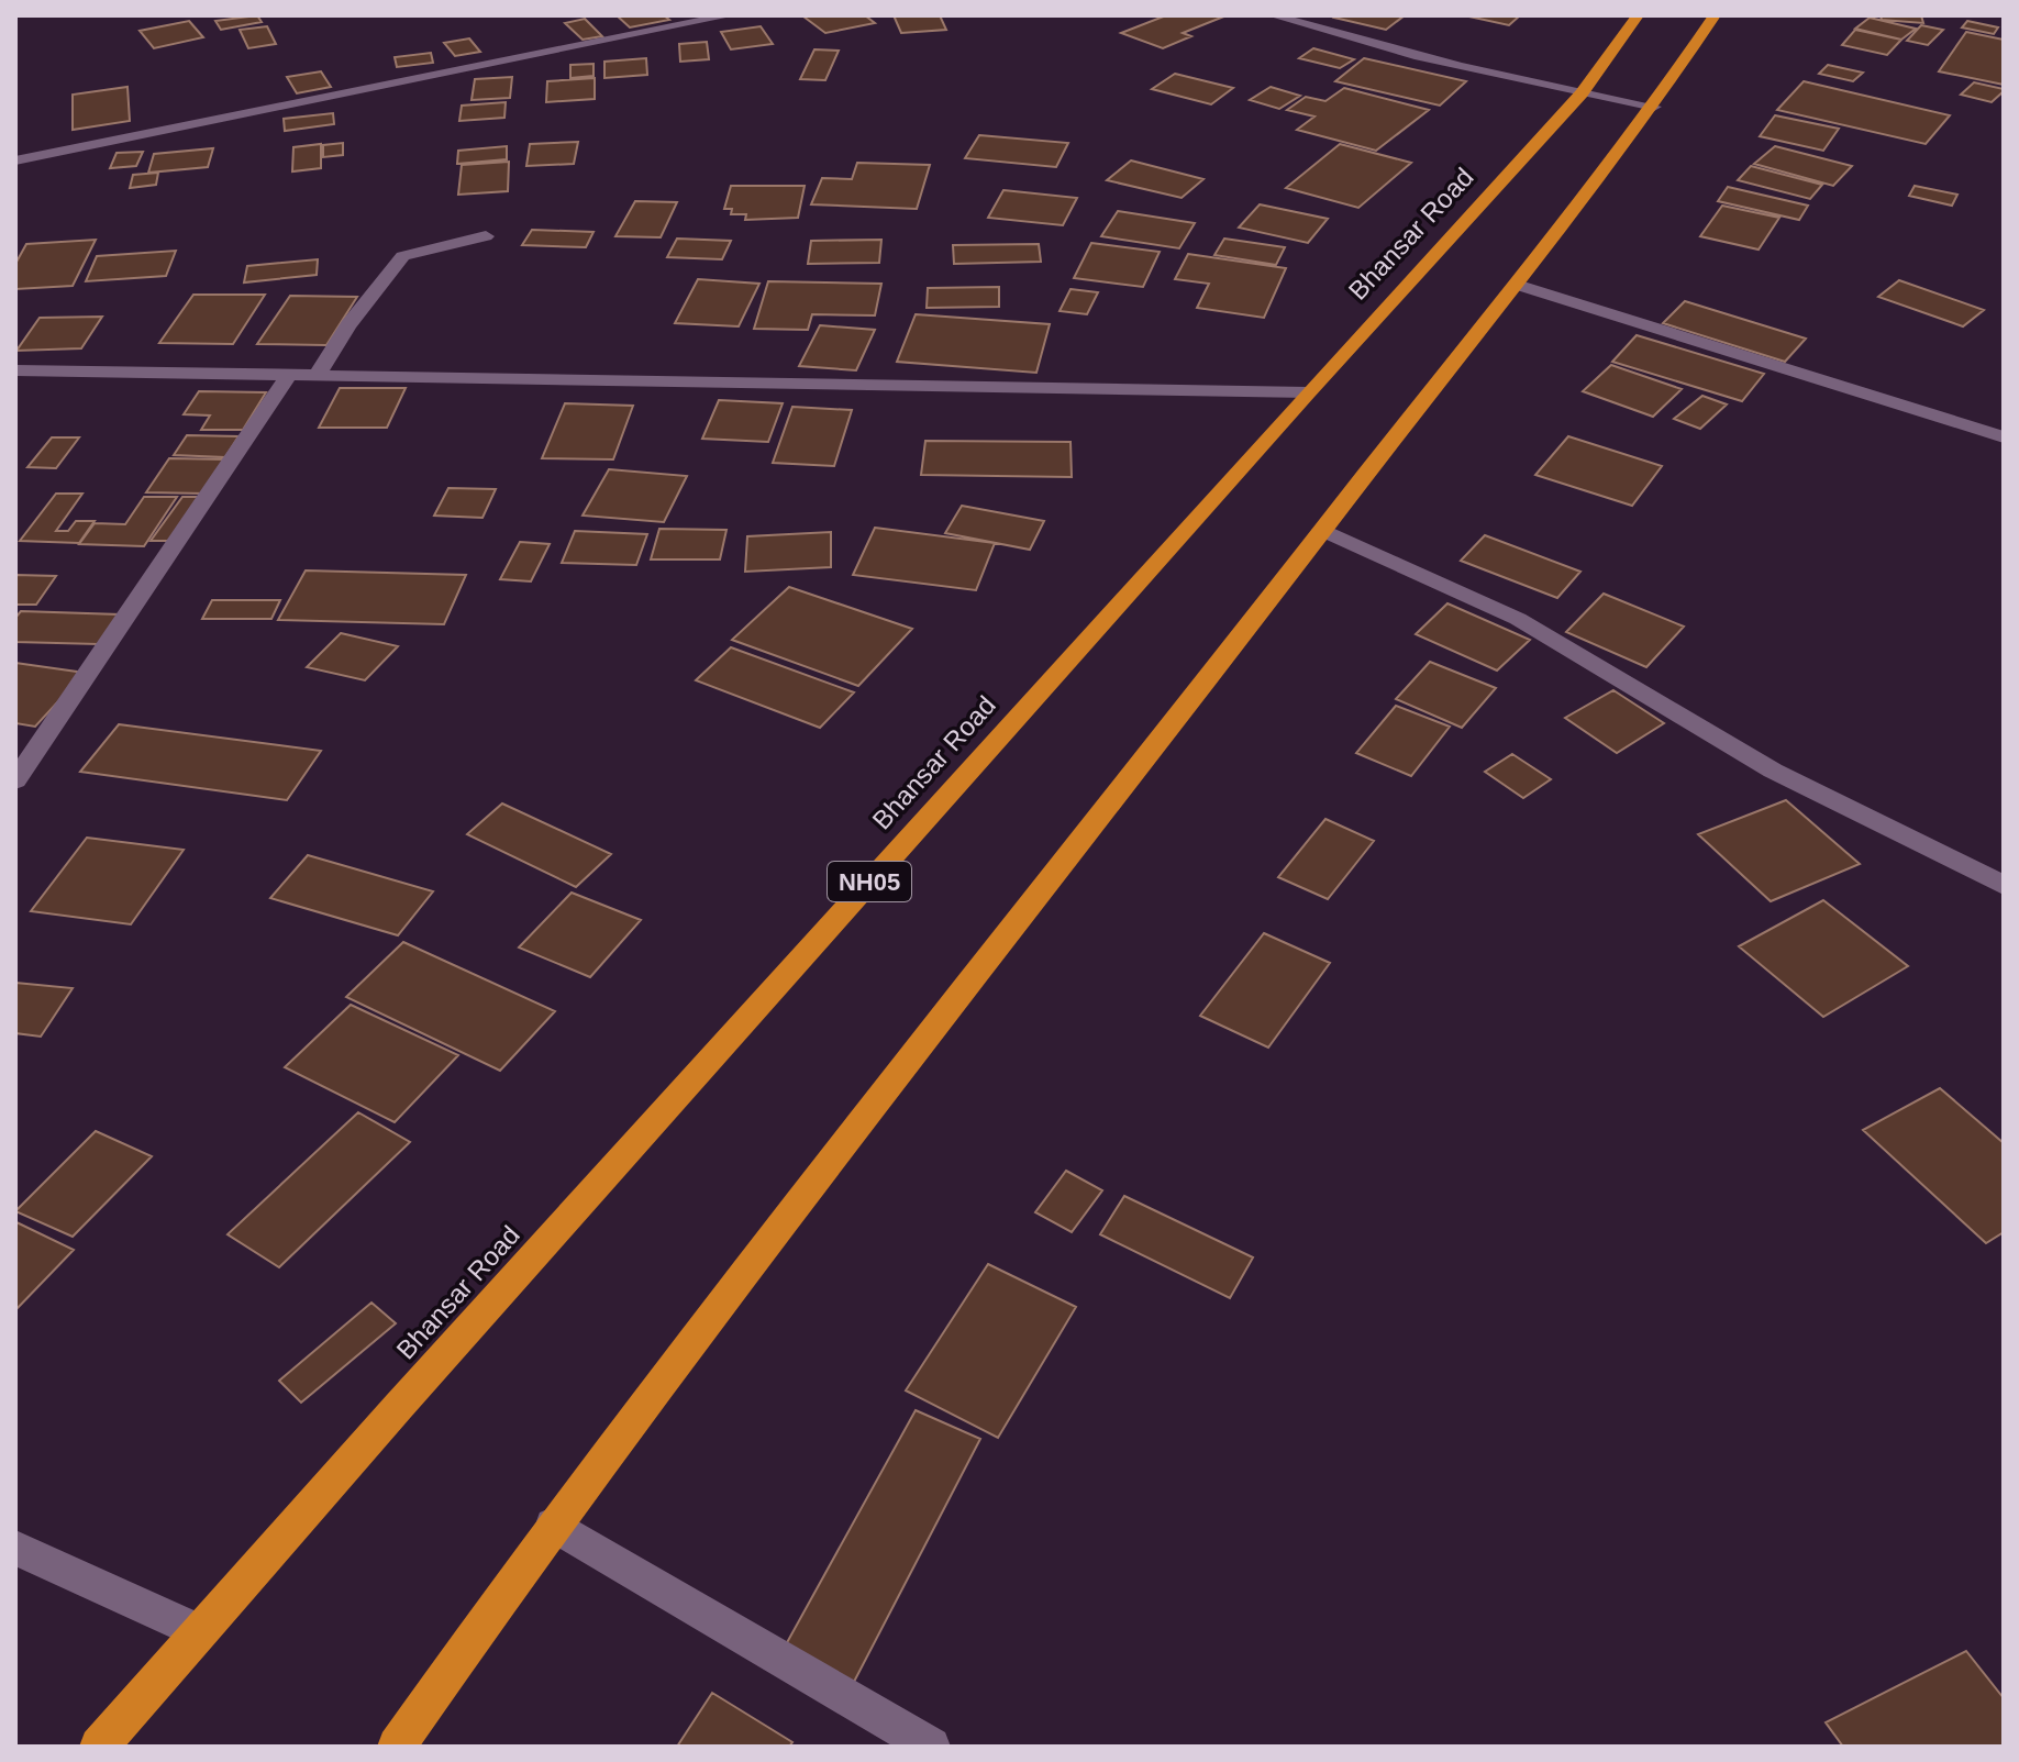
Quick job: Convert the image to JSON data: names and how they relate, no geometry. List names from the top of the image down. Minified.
{"streets":{"highway":["Bhansar Road","NH05"]}}
